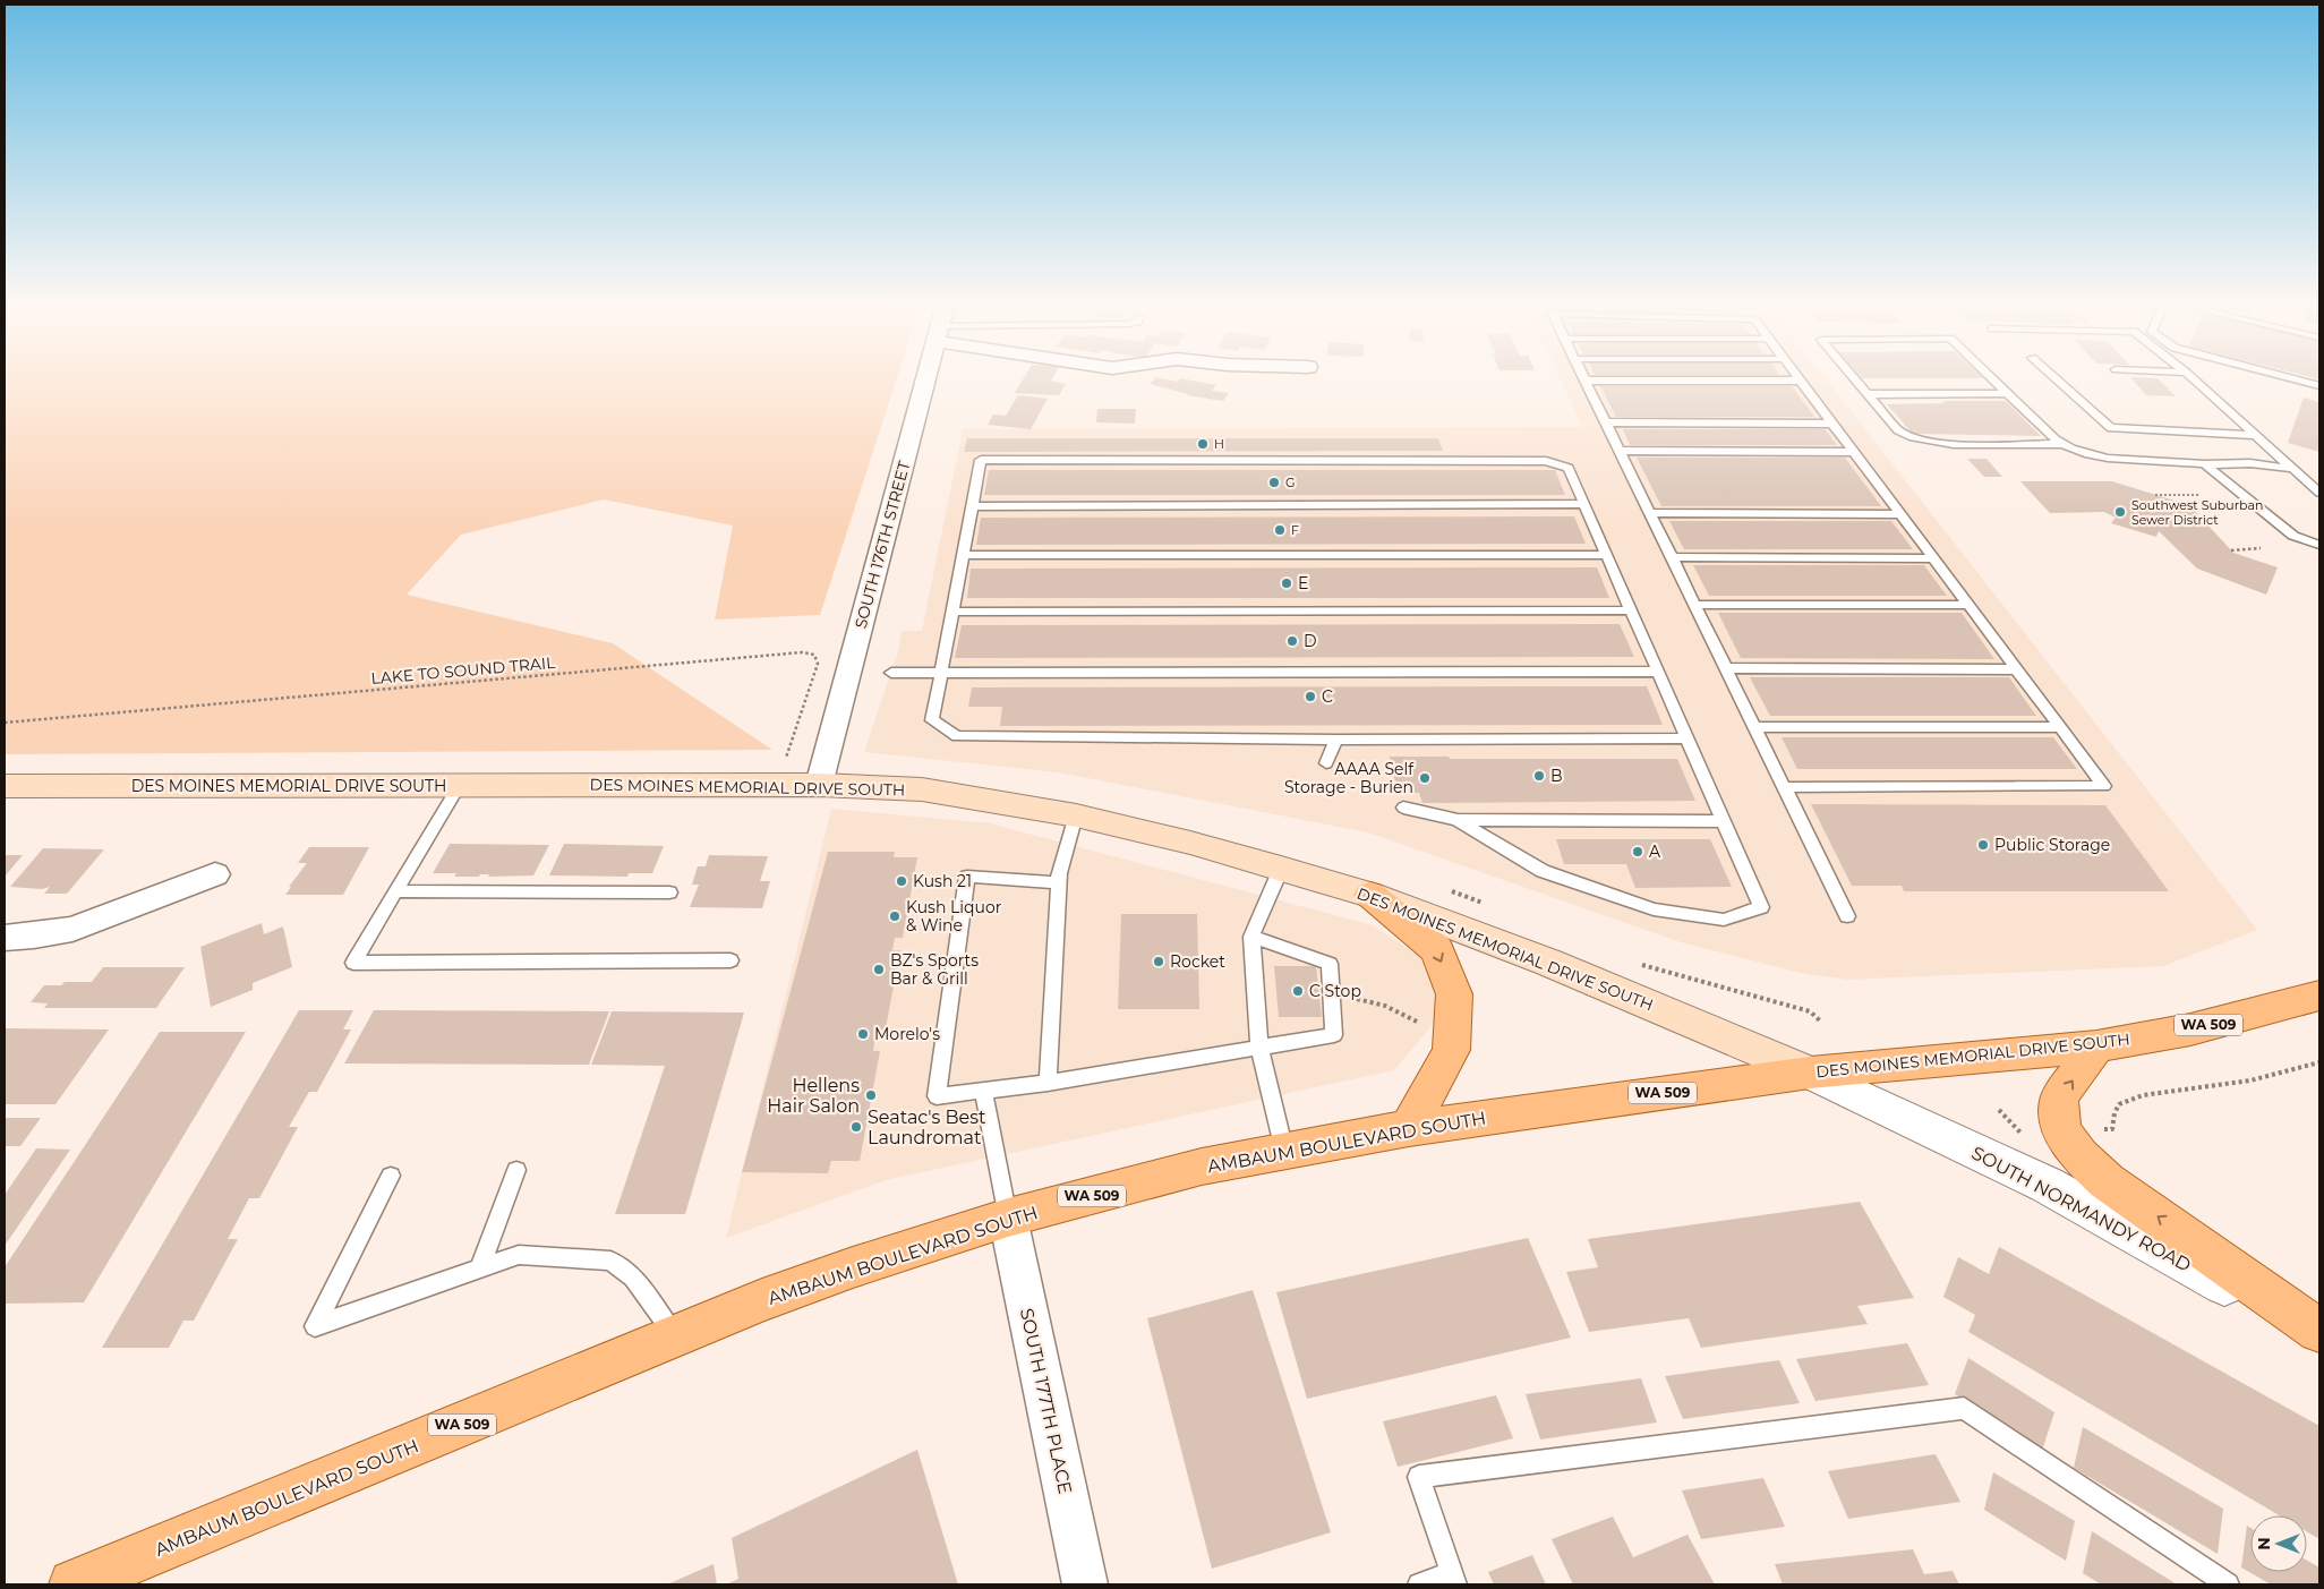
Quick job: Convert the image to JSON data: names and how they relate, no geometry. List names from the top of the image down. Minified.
{"streets":{"main road":["DES MOINES MEMORIAL DRIVE SOUTH","WA 509","AMBAUM BOULEVARD SOUTH"],"street":["SOUTH 176TH STREET","SOUTH NORMANDY ROAD","SOUTH 177TH PLACE"],"path":["LAKE TO SOUND TRAIL"]},"crossings":[["SOUTH 176TH STREET","DES MOINES MEMORIAL DRIVE SOUTH"],["DES MOINES MEMORIAL DRIVE SOUTH","AMBAUM BOULEVARD SOUTH"],["DES MOINES MEMORIAL DRIVE SOUTH","SOUTH NORMANDY ROAD"],["AMBAUM BOULEVARD SOUTH","SOUTH NORMANDY ROAD"],["AMBAUM BOULEVARD SOUTH","SOUTH 177TH PLACE"]],"places":["H","G","Southwest Suburban Sewer District","F","E","D","C","B","AAAA Self Storage - Burien","Public Storage","A","Kush 21","Kush Liquor & Wine","Rocket","BZ's Sports Bar & Grill","C Stop","Morelo's","Hellens Hair Salon","Seatac's Best Laundromat"],"north":"left"}
